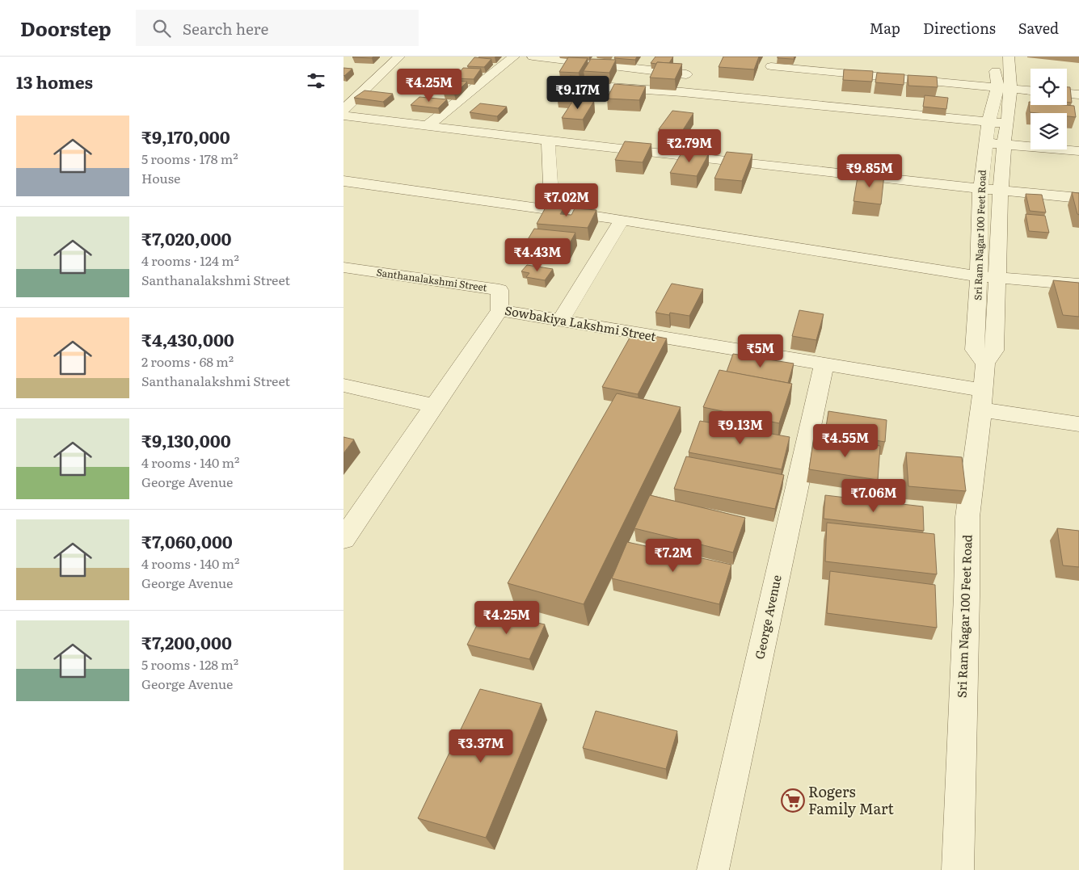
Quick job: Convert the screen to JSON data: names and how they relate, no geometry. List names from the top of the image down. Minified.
{"streets":{"street":["Sri Ram Nagar 100 Feet Road","Santhanalakshmi Street","Sowbakiya Lakshmi Street","George Avenue"]},"crossings":[["Sri Ram Nagar 100 Feet Road","Sowbakiya Lakshmi Street"],["Santhanalakshmi Street","Sowbakiya Lakshmi Street"],["Sowbakiya Lakshmi Street","George Avenue"]],"places":{"supermarket":["Rogers Family Mart"]},"page":{"header":"Doorstep","search":"Search here","nav":["Map","Directions","Saved"],"heading":"13 homes","price":["₹4.25M","₹9.17M","₹2.79M","₹9.85M","₹7.02M","₹4.43M","₹5M","₹9.13M","₹4.55M","₹7.06M","₹7.2M","₹4.25M","₹3.37M"],"list":[{"name":"₹9,170,000","note":"5 rooms · 178 m² · House"},{"name":"₹7,020,000","note":"4 rooms · 124 m² · Santhanalakshmi Street"},{"name":"₹4,430,000","note":"2 rooms · 68 m² · Santhanalakshmi Street"},{"name":"₹9,130,000","note":"4 rooms · 140 m² · George Avenue"},{"name":"₹7,060,000","note":"4 rooms · 140 m² · George Avenue"},{"name":"₹7,200,000","note":"5 rooms · 128 m² · George Avenue"}]}}
